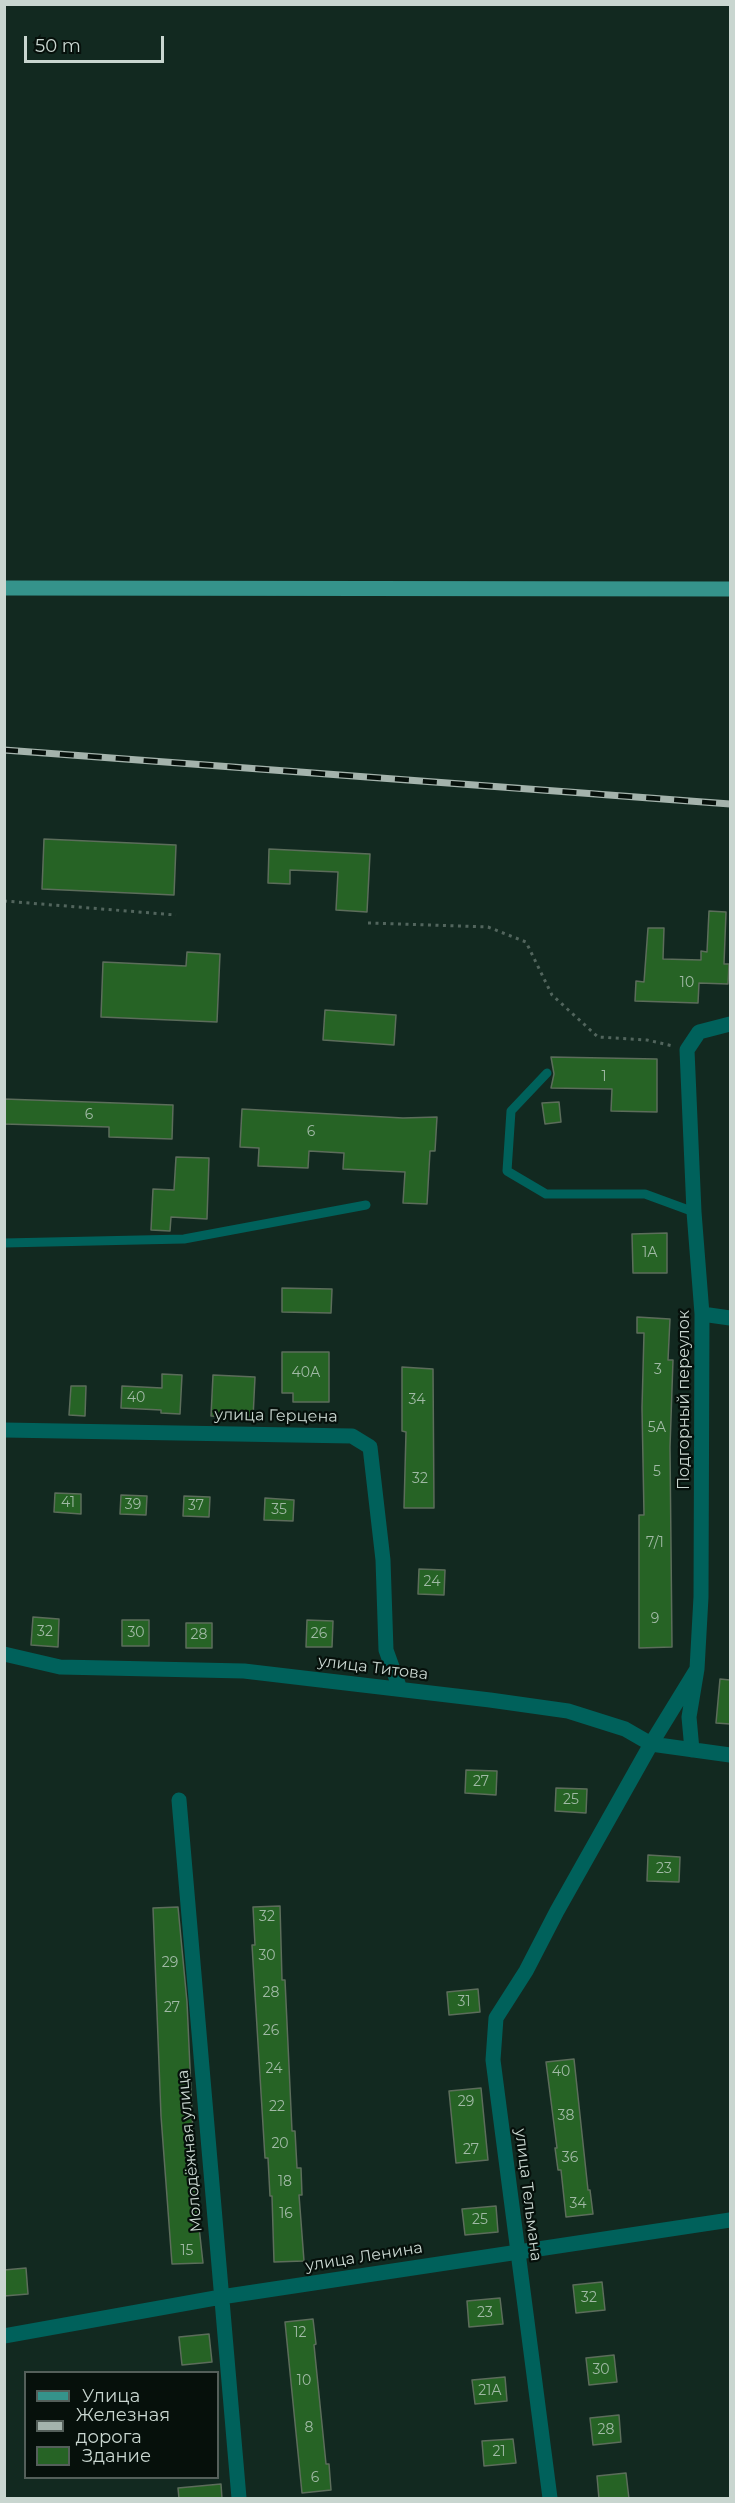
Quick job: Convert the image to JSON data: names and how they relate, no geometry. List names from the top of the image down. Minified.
{"streets":{"street":["Подгорный переулок","улица Герцена","улица Титова","Молодёжная улица","улица Тельмана","улица Ленина"]},"crossings":[["Подгорный переулок","улица Титова"],["Подгорный переулок","улица Тельмана"],["улица Герцена","улица Титова"],["улица Титова","улица Тельмана"],["Молодёжная улица","улица Ленина"],["улица Тельмана","улица Ленина"]],"house_numbers":["10","1","6","6","1А","3","40А","40","34","5А","5","32","41","39","37","35","7/1","24","9","32","30","26","28","27","25","23","32","30","29","28","31","27","26","24","40","29","22","38","20","27","36","18","34","16","25","15","32","23","12","30","10","21А","8","28","21","6"],"legend":["Улица","Железная дорога","Здание"],"scale_bar":"50 m"}
